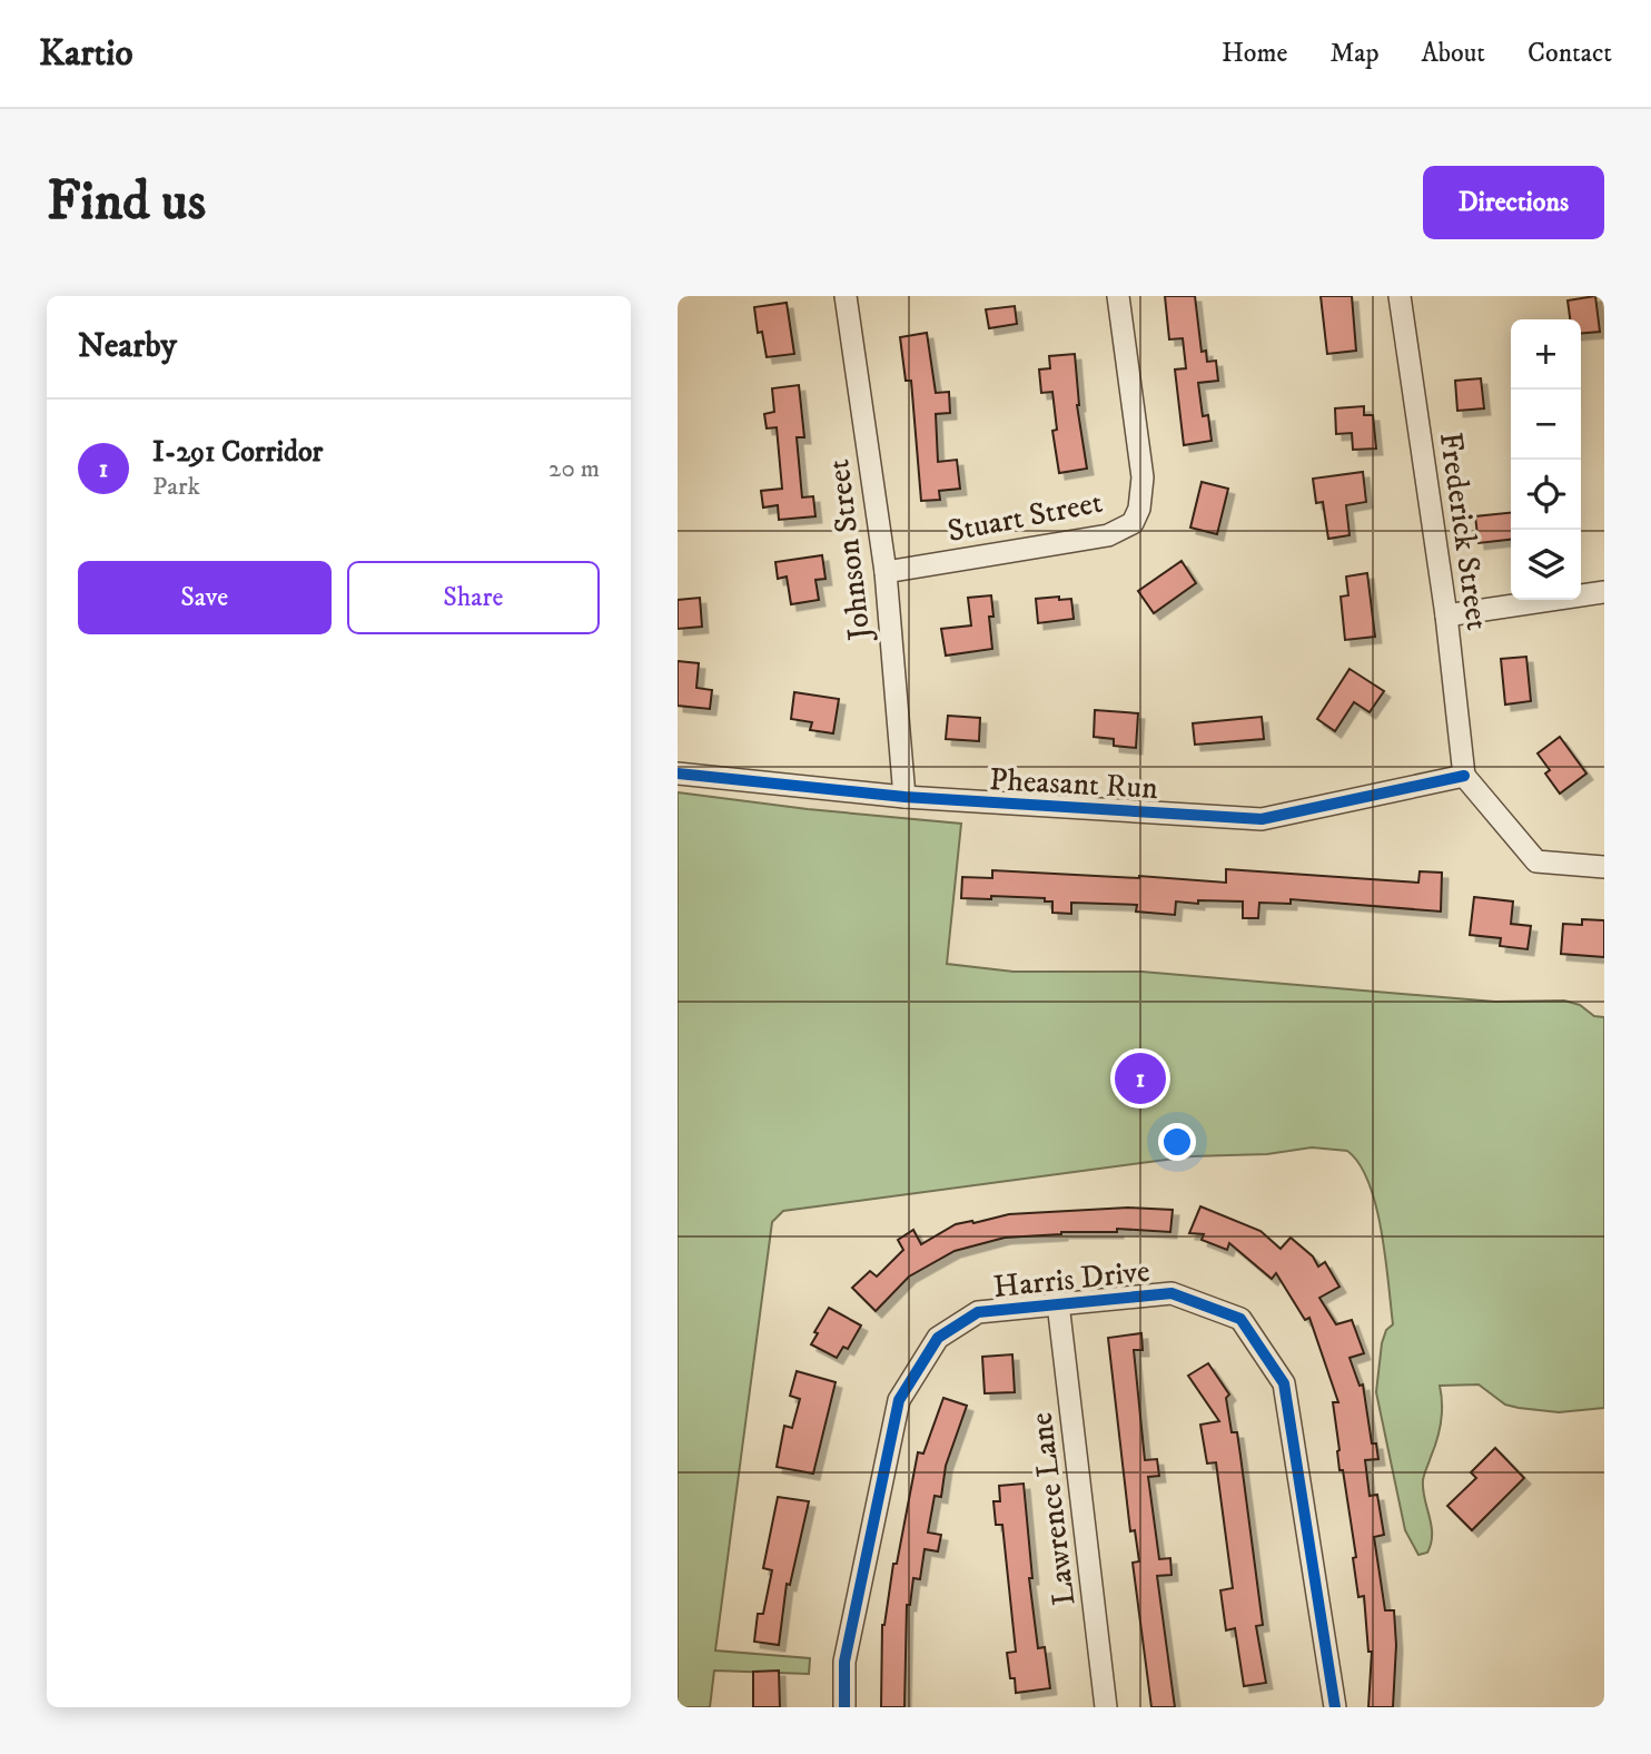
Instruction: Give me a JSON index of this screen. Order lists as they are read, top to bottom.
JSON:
{
  "streets": {
    "street": [
      "Stuart Street",
      "Frederick Street",
      "Johnson Street",
      "Pheasant Run",
      "Harris Drive",
      "Lawrence Lane"
    ]
  },
  "crossings": [
    ["Stuart Street", "Johnson Street"],
    ["Frederick Street", "Pheasant Run"],
    ["Johnson Street", "Pheasant Run"],
    ["Harris Drive", "Lawrence Lane"]
  ],
  "page": {
    "header": "Kartio",
    "nav": [
      "Home",
      "Map",
      "About",
      "Contact"
    ],
    "buttons": [
      "Directions",
      ["Save", "Share"]
    ],
    "title": "Find us",
    "heading": "Nearby",
    "map_buttons": ["+", "−"],
    "list": [
      {
        "mark": "1",
        "name": "I-291 Corridor",
        "note": "Park",
        "value": "20 m"
      }
    ],
    "pins": "1"
  }
}
